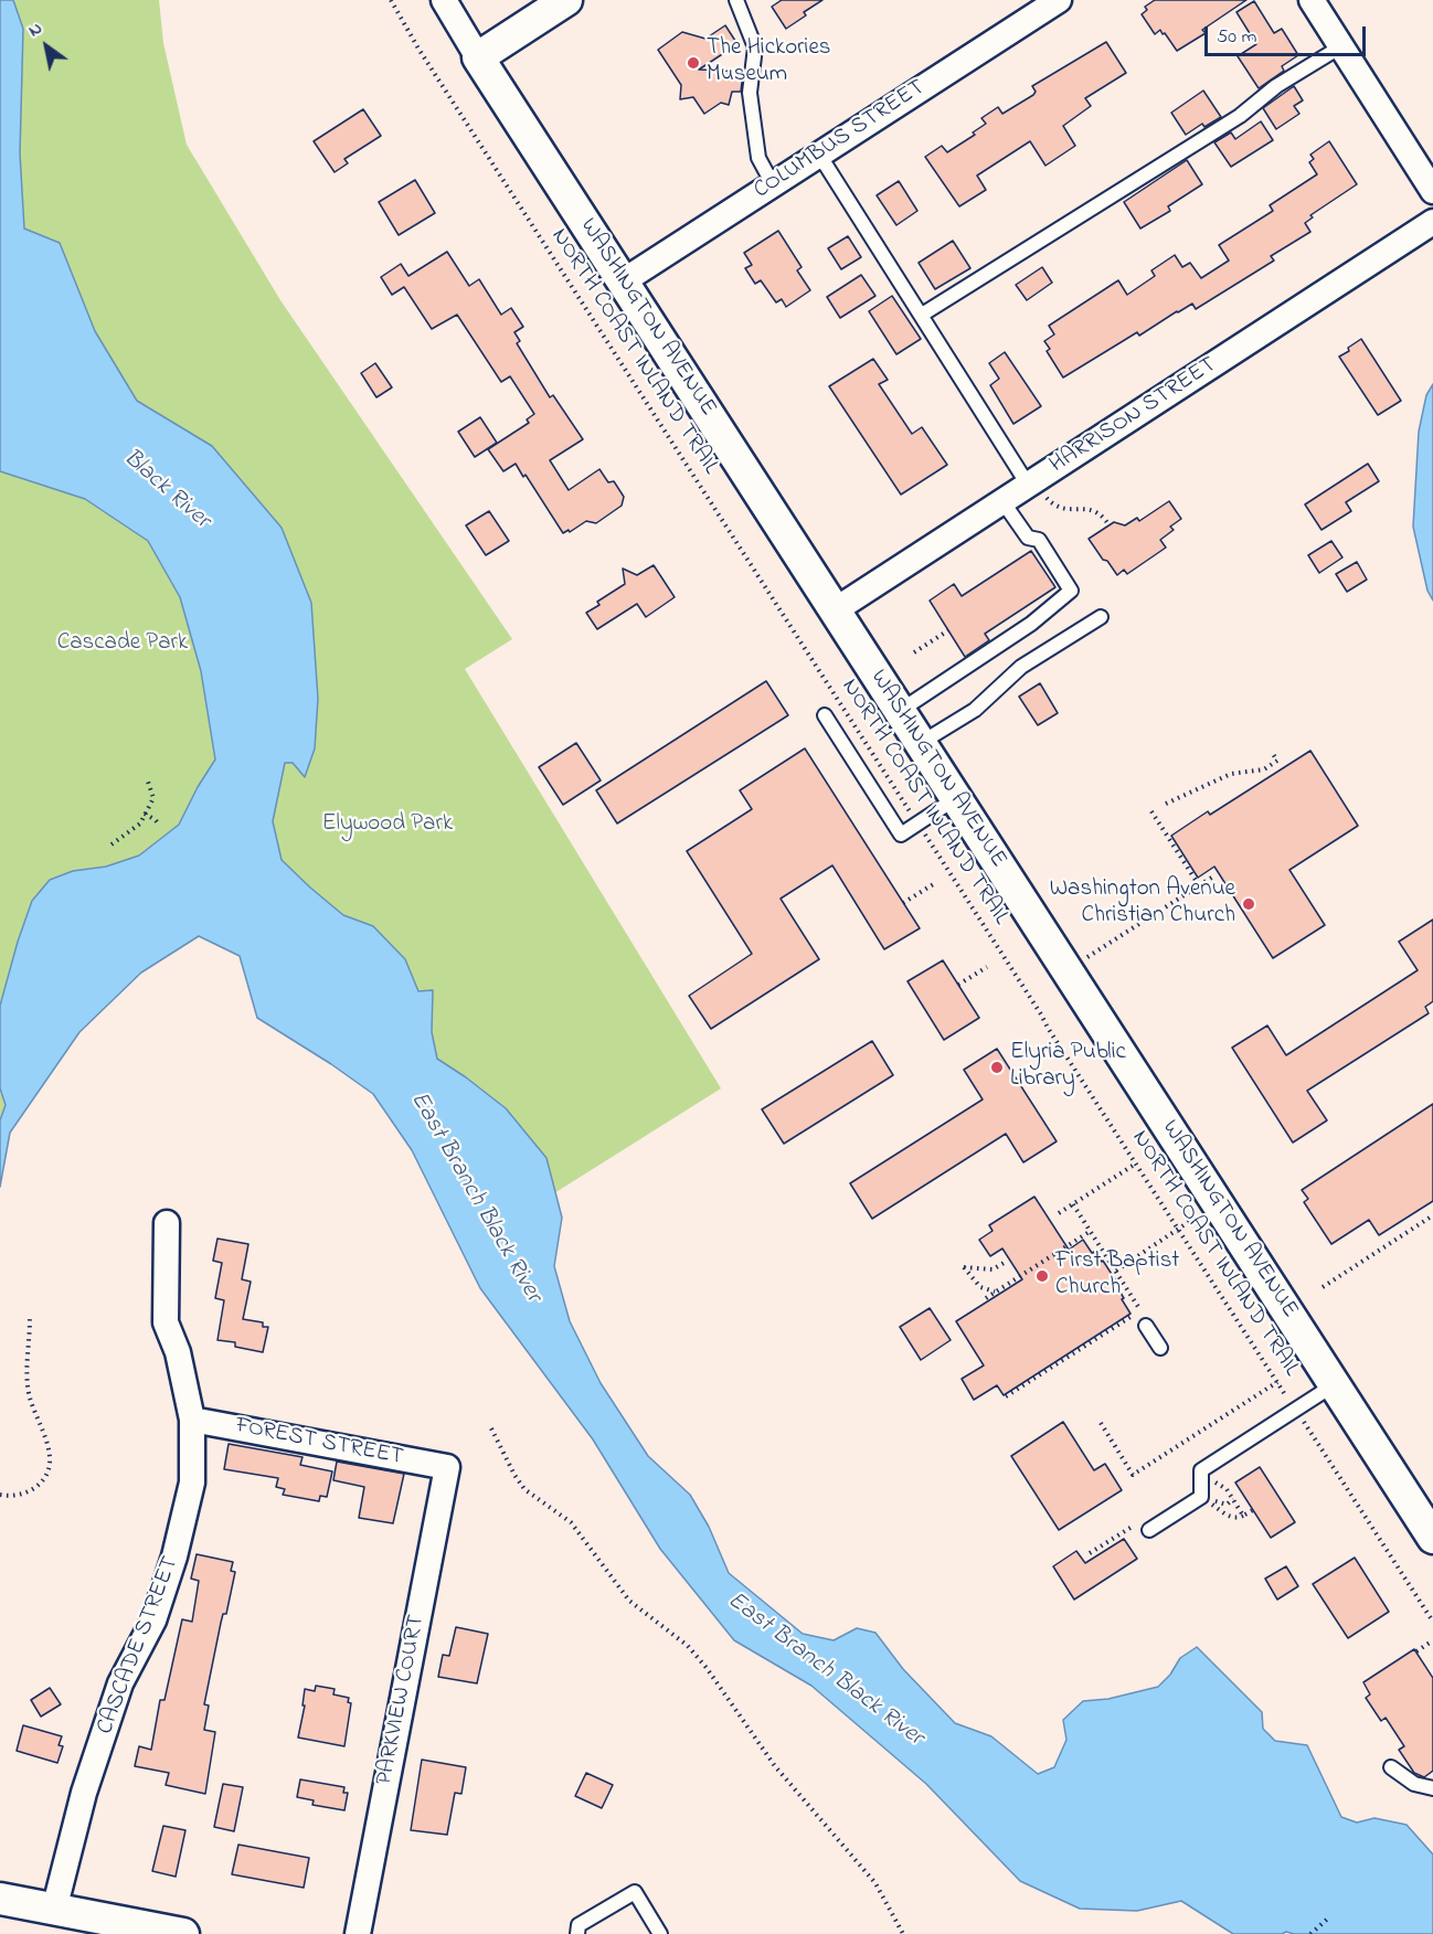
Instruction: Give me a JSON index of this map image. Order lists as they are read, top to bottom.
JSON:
{
  "streets": {
    "street": [
      "COLUMBUS STREET",
      "WASHINGTON AVENUE",
      "HARRISON STREET",
      "FOREST STREET",
      "CASCADE STREET",
      "PARKVIEW COURT"
    ],
    "path": ["NORTH COAST INLAND TRAIL"]
  },
  "crossings": [
    ["COLUMBUS STREET", "WASHINGTON AVENUE"],
    ["WASHINGTON AVENUE", "HARRISON STREET"],
    ["FOREST STREET", "CASCADE STREET"],
    ["FOREST STREET", "PARKVIEW COURT"]
  ],
  "water": ["Black River", "East Branch Black River"],
  "parks": ["Cascade Park", "Elywood Park"],
  "places": [
    "The Hickories Museum",
    "Washington Avenue Christian Church",
    "Elyria Public Library",
    "First Baptist Church"
  ],
  "scale_bar": "50 m",
  "north": "top left"
}
